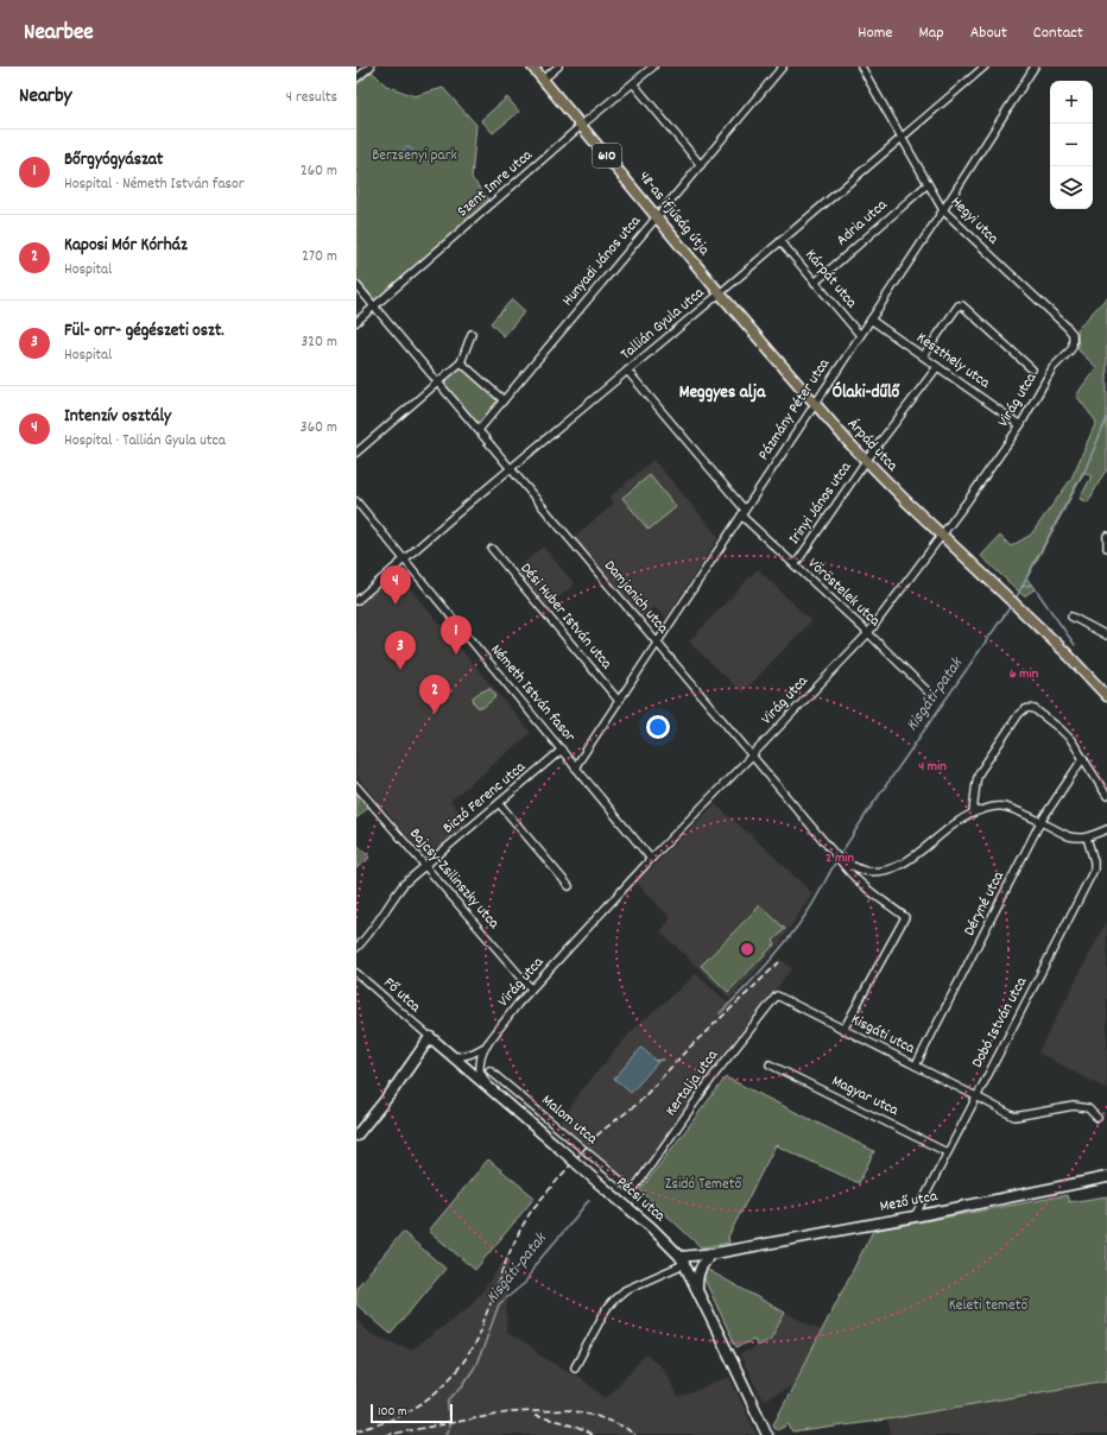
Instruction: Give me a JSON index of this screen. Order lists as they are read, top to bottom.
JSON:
{
  "streets": {
    "main road": ["610", "48-as ifjúság útja", "Árpád utca"],
    "street": [
      "Szent Imre utca",
      "Hegyi utca",
      "Adria utca",
      "Hunyadi János utca",
      "Kárpát utca",
      "Tallián Gyula utca",
      "Keszthely utca",
      "Virág utca",
      "Pázmány Péter utca",
      "Irinyi János utca",
      "Vöröstelek utca",
      "Damjanich utca",
      "Dési Huber István utca",
      "Németh István fasor",
      "Biczó Ferenc utca",
      "Bajcsy-Zsilinszky utca",
      "Déryné utca",
      "Fő utca",
      "Dobó István utca",
      "Kisgáti utca",
      "Kertalja utca",
      "Magyar utca",
      "Malom utca",
      "Pécsi utca",
      "Mező utca"
    ]
  },
  "crossings": [
    ["Szent Imre utca", "48-as ifjúság útja"],
    ["Szent Imre utca", "Damjanich utca"],
    ["48-as ifjúság útja", "Hunyadi János utca"],
    ["48-as ifjúság útja", "Tallián Gyula utca"],
    ["48-as ifjúság útja", "Árpád utca"],
    ["Hegyi utca", "Adria utca"],
    ["Hegyi utca", "Tallián Gyula utca"],
    ["Hegyi utca", "Virág utca"],
    ["Hegyi utca", "Pázmány Péter utca"],
    ["Adria utca", "Kárpát utca"],
    ["Hunyadi János utca", "Damjanich utca"],
    ["Kárpát utca", "Tallián Gyula utca"],
    ["Kárpát utca", "Pázmány Péter utca"],
    ["Tallián Gyula utca", "Árpád utca"],
    ["Tallián Gyula utca", "Vöröstelek utca"],
    ["Tallián Gyula utca", "Damjanich utca"],
    ["Tallián Gyula utca", "Németh István fasor"],
    ["Keszthely utca", "Virág utca"],
    ["Keszthely utca", "Pázmány Péter utca"],
    ["Keszthely utca", "Irinyi János utca"],
    ["Virág utca", "Árpád utca"],
    ["Virág utca", "Vöröstelek utca"],
    ["Virág utca", "Damjanich utca"],
    ["Virág utca", "Németh István fasor"],
    ["Virág utca", "Bajcsy-Zsilinszky utca"],
    ["Virág utca", "Pécsi utca"],
    ["Pázmány Péter utca", "Árpád utca"],
    ["Pázmány Péter utca", "Vöröstelek utca"],
    ["Pázmány Péter utca", "Damjanich utca"],
    ["Pázmány Péter utca", "Dési Huber István utca"],
    ["Pázmány Péter utca", "Németh István fasor"],
    ["Árpád utca", "Irinyi János utca"],
    ["Irinyi János utca", "Vöröstelek utca"],
    ["Damjanich utca", "Kisgáti utca"],
    ["Németh István fasor", "Biczó Ferenc utca"],
    ["Biczó Ferenc utca", "Bajcsy-Zsilinszky utca"],
    ["Déryné utca", "Kisgáti utca"],
    ["Fő utca", "Pécsi utca"],
    ["Dobó István utca", "Kisgáti utca"],
    ["Dobó István utca", "Magyar utca"],
    ["Dobó István utca", "Mező utca"],
    ["Kisgáti utca", "Kertalja utca"],
    ["Kertalja utca", "Malom utca"]
  ],
  "districts": ["Meggyes alja", "Ólaki-dűlő"],
  "water": ["Kisgáti-patak"],
  "parks": ["Berzsenyi park", "Zsidó Temető", "Keleti temető"],
  "scale_bar": "100 m",
  "page": {
    "header": "Nearbee",
    "nav": [
      "Home",
      "Map",
      "About",
      "Contact"
    ],
    "heading": ["Nearby", "4 results"],
    "map_buttons": ["+", "−"],
    "list": [
      {
        "mark": "1",
        "name": "Bőrgyógyászat",
        "note": "Hospital · Németh István fasor",
        "value": "260 m"
      },
      {
        "mark": "2",
        "name": "Kaposi Mór Kórház",
        "note": "Hospital",
        "value": "270 m"
      },
      {
        "mark": "3",
        "name": "Fül- orr- gégészeti oszt.",
        "note": "Hospital",
        "value": "320 m"
      },
      {
        "mark": "4",
        "name": "Intenzív osztály",
        "note": "Hospital · Tallián Gyula utca",
        "value": "360 m"
      }
    ],
    "pins": [
      "4",
      "1",
      "3",
      "2"
    ],
    "scale": "100 m"
  },
  "rings": ["6 min", "4 min", "2 min"]
}
